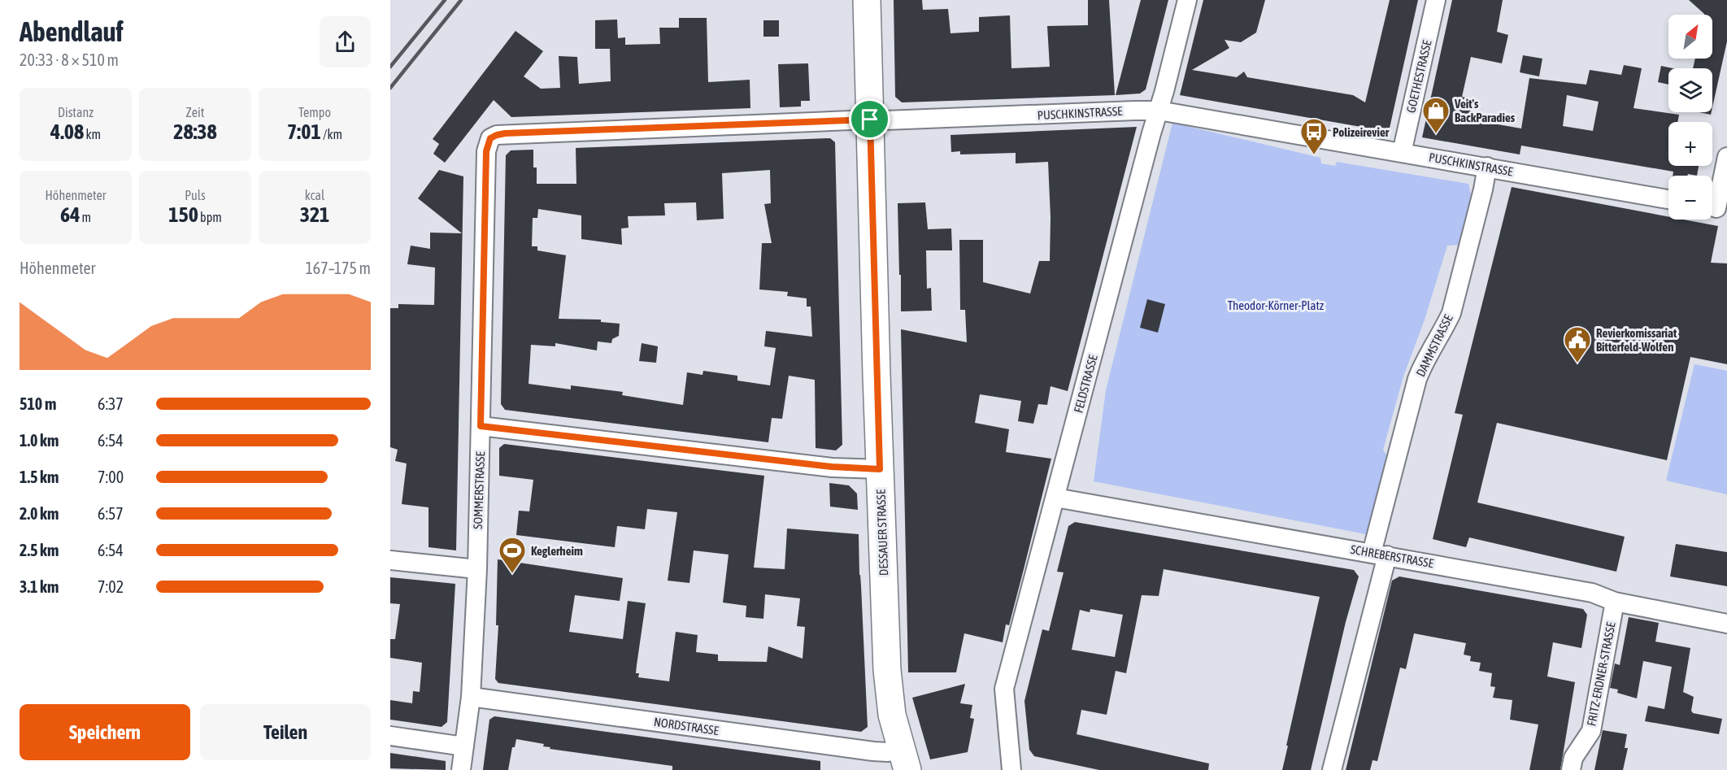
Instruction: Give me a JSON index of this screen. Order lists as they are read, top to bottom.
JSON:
{
  "streets": {
    "street": [
      "GOETHESTRASSE",
      "PUSCHKINSTRASSE",
      "DAMMSTRASSE",
      "FELDSTRASSE",
      "SOMMERSTRASSE",
      "DESSAUER STRASSE",
      "SCHREBERSTRASSE",
      "FRITZ-ERDNER-STRASSE",
      "NORDSTRASSE"
    ]
  },
  "crossings": [
    ["GOETHESTRASSE", "PUSCHKINSTRASSE"],
    ["PUSCHKINSTRASSE", "DAMMSTRASSE"],
    ["PUSCHKINSTRASSE", "FELDSTRASSE"],
    ["PUSCHKINSTRASSE", "SOMMERSTRASSE"],
    ["PUSCHKINSTRASSE", "DESSAUER STRASSE"],
    ["DAMMSTRASSE", "SCHREBERSTRASSE"],
    ["FELDSTRASSE", "SCHREBERSTRASSE"],
    ["SOMMERSTRASSE", "NORDSTRASSE"],
    ["DESSAUER STRASSE", "NORDSTRASSE"],
    ["SCHREBERSTRASSE", "FRITZ-ERDNER-STRASSE"]
  ],
  "parks": ["Theodor-Körner-Platz"],
  "places": {
    "shop": ["Veit's BackParadies"],
    "bus stop": ["Polizeirevier"],
    "public building": ["Revierkomissariat Bitterfeld-Wolfen"],
    "sports": ["Keglerheim"]
  },
  "north": "top right",
  "page": {
    "heading": ["Abendlauf", "20:33 · 8 × 510 m"],
    "map_buttons": ["+", "−"],
    "stats": [
      ["Distanz", "4.08 km"],
      ["Zeit", "28:38"],
      ["Tempo", "7:01 /km"],
      ["Höhenmeter", "64 m"],
      ["Puls", "150 bpm"],
      ["kcal", "321"]
    ],
    "chart": ["Höhenmeter", "167–175 m"],
    "list": [
      {
        "name": "510 m",
        "note": "6:37"
      },
      {
        "name": "1.0 km",
        "note": "6:54"
      },
      {
        "name": "1.5 km",
        "note": "7:00"
      },
      {
        "name": "2.0 km",
        "note": "6:57"
      },
      {
        "name": "2.5 km",
        "note": "6:54"
      },
      {
        "name": "3.1 km",
        "note": "7:02"
      }
    ],
    "buttons": ["Speichern", "Teilen"]
  }
}
